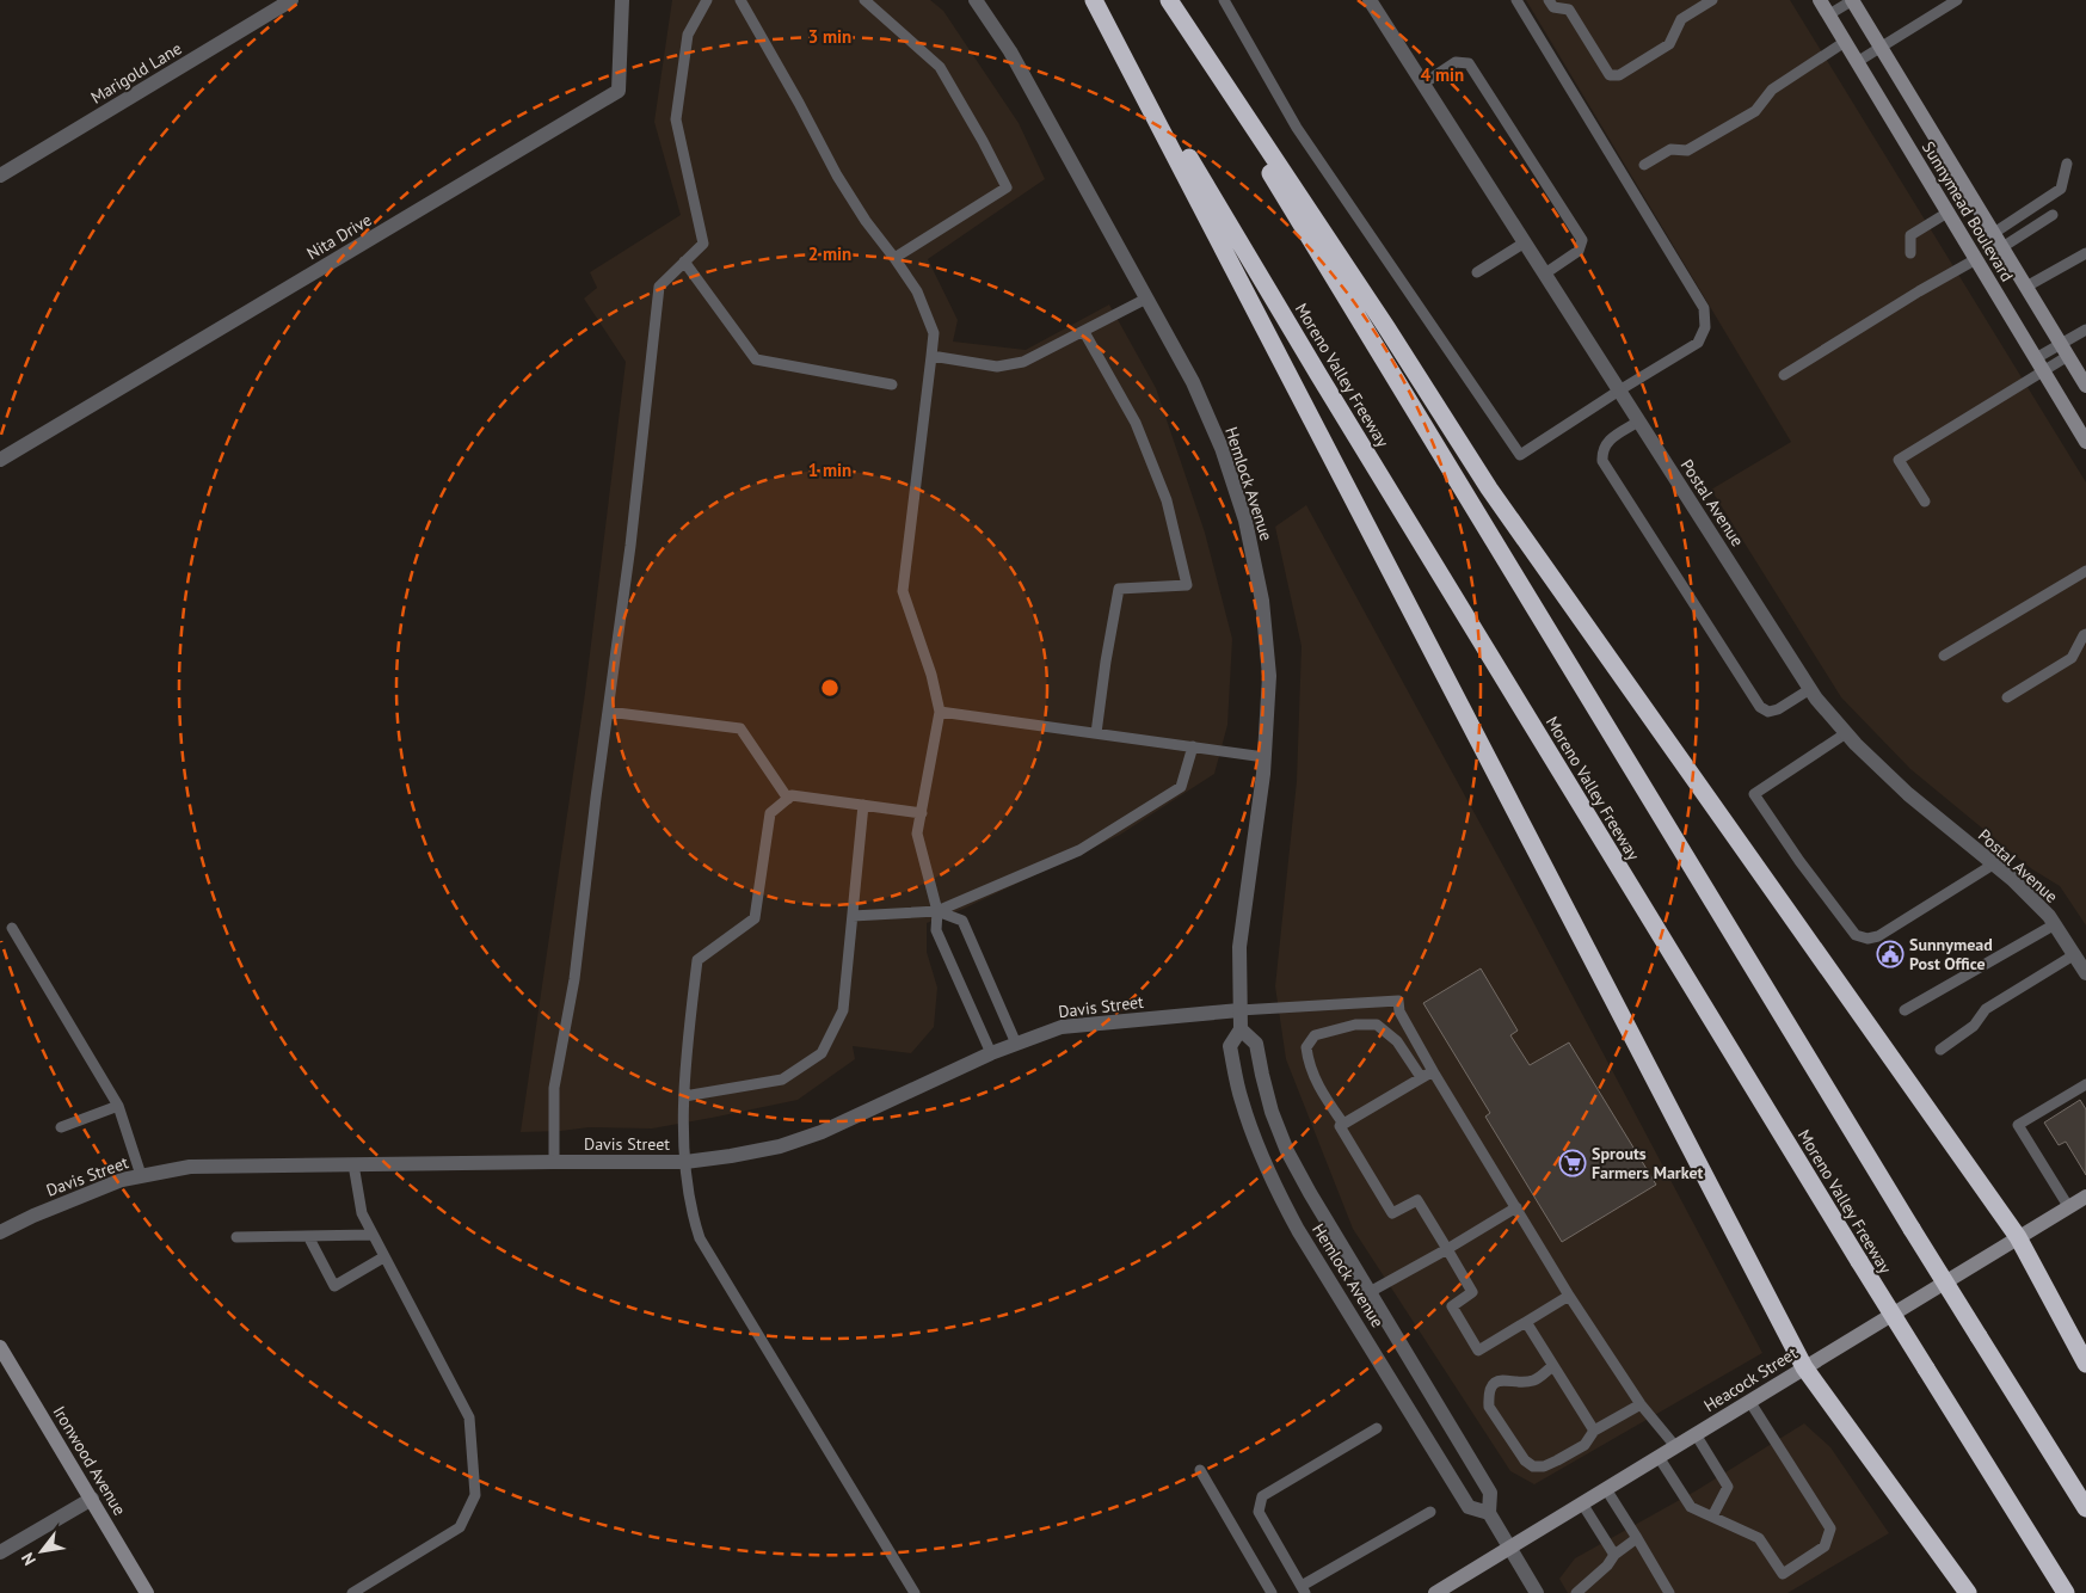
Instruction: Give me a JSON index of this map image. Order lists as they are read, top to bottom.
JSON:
{
  "streets": {
    "highway": ["Moreno Valley Freeway"],
    "main road": ["Sunnymead Boulevard", "Heacock Street", "Ironwood Avenue"],
    "street": [
      "Marigold Lane",
      "Nita Drive",
      "Hemlock Avenue",
      "Postal Avenue",
      "Davis Street"
    ]
  },
  "crossings": [
    ["Hemlock Avenue", "Davis Street"],
    ["Hemlock Avenue", "Heacock Street"]
  ],
  "places": {
    "public building": ["Sunnymead Post Office"],
    "supermarket": ["Sprouts Farmers Market"]
  },
  "north": "bottom left",
  "rings": [
    "3 min",
    "4 min",
    "2 min",
    "1 min"
  ]
}
